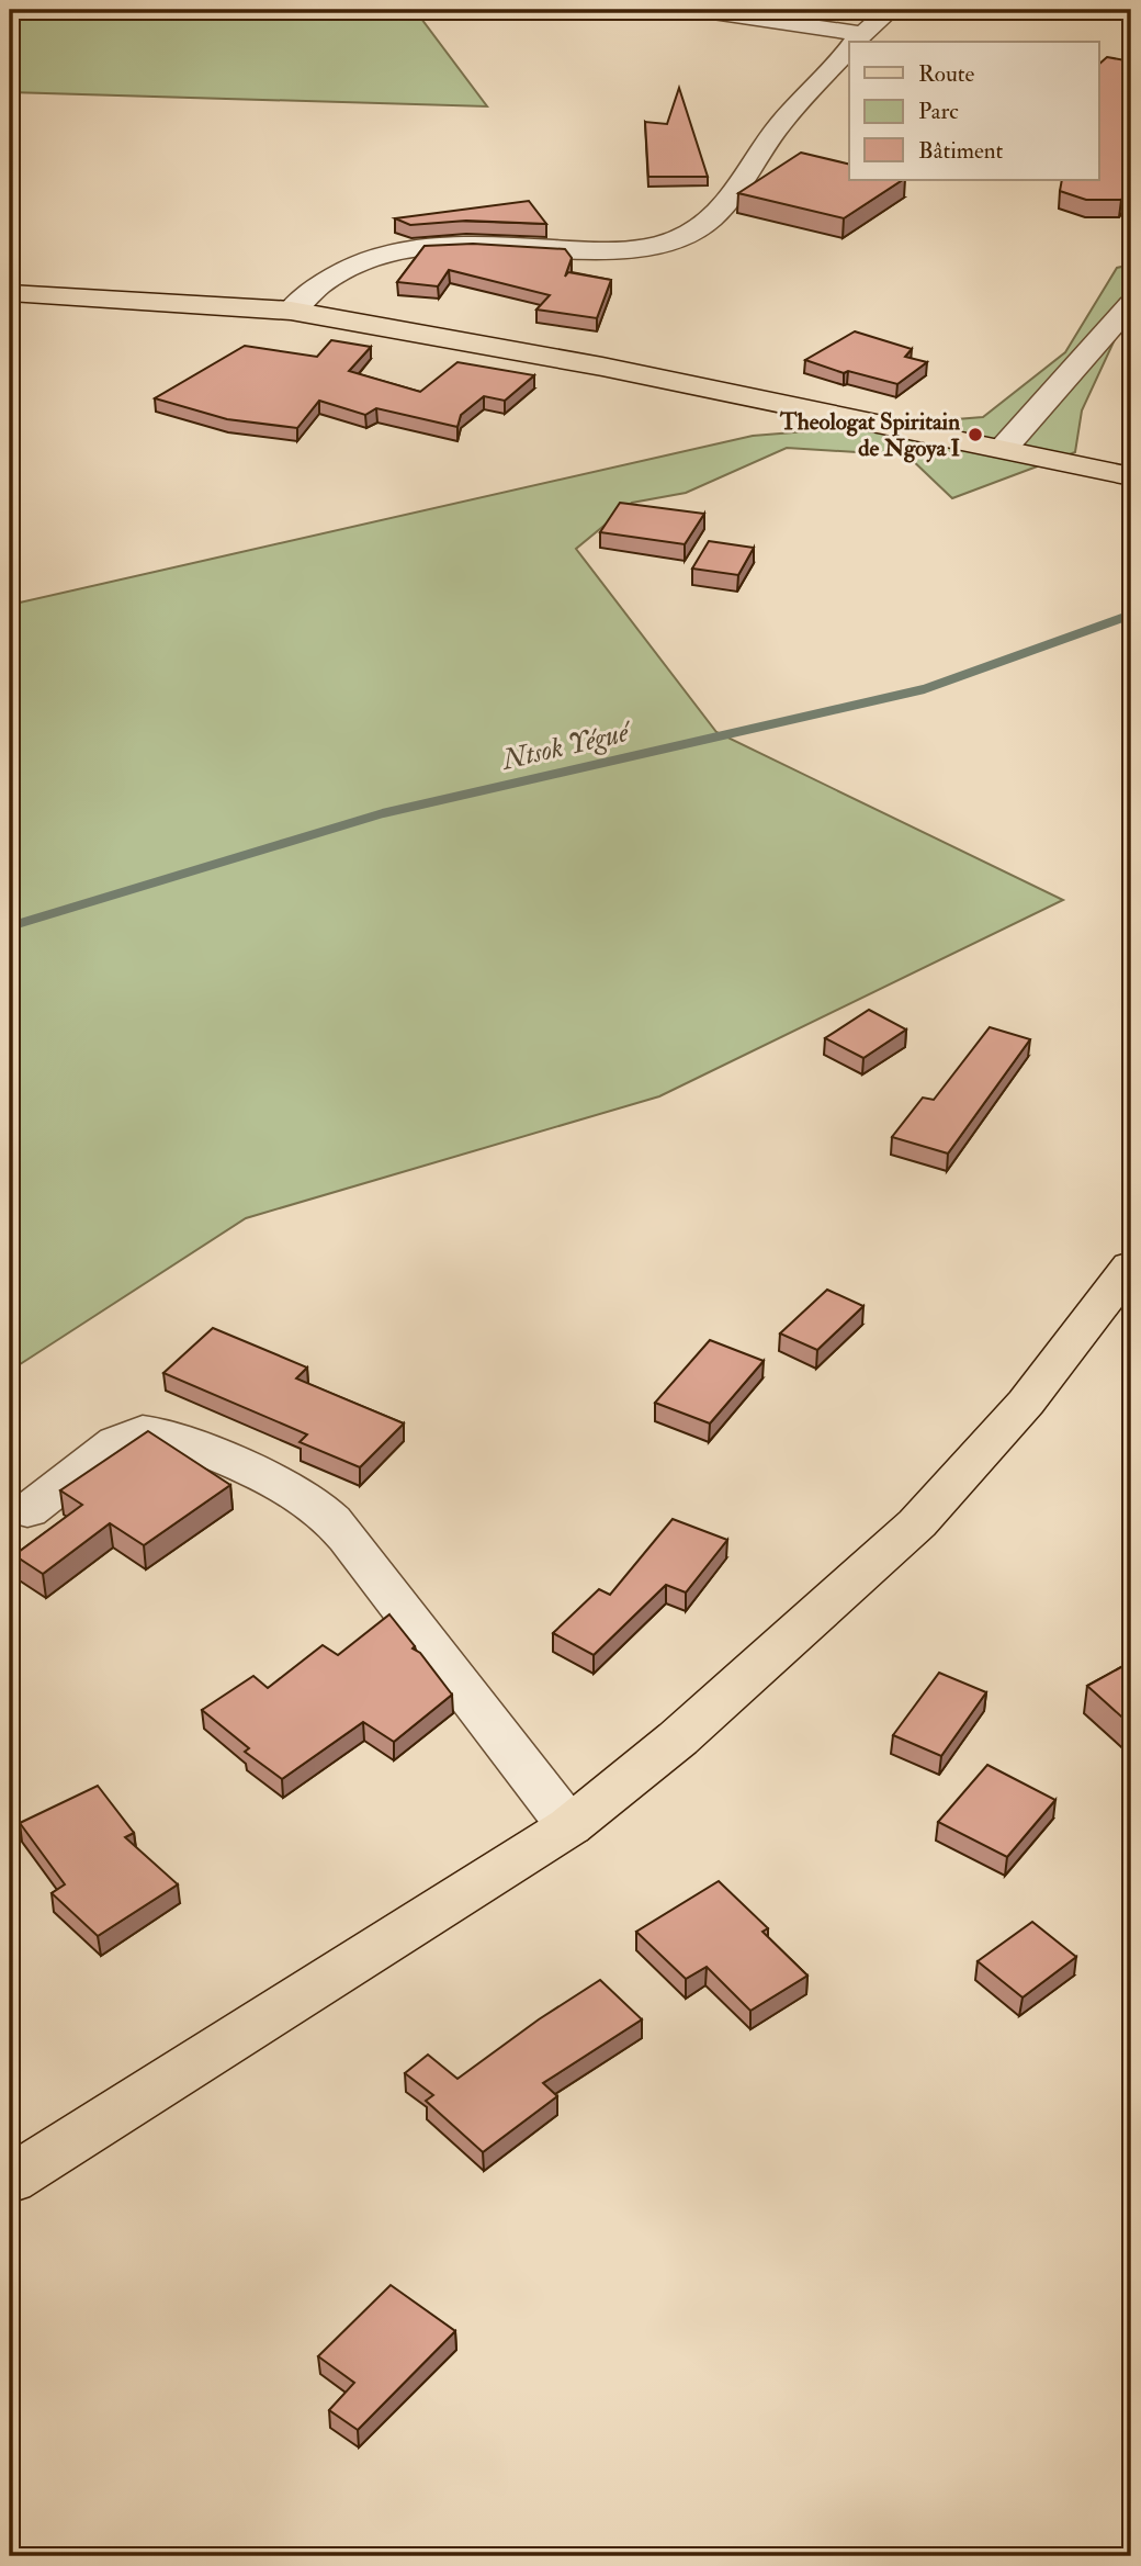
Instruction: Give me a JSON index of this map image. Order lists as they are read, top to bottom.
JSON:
{
  "water": ["Ntsok Yégué"],
  "places": ["Theologat Spiritain de Ngoya I"],
  "legend": ["Route", "Parc", "Bâtiment"]
}
